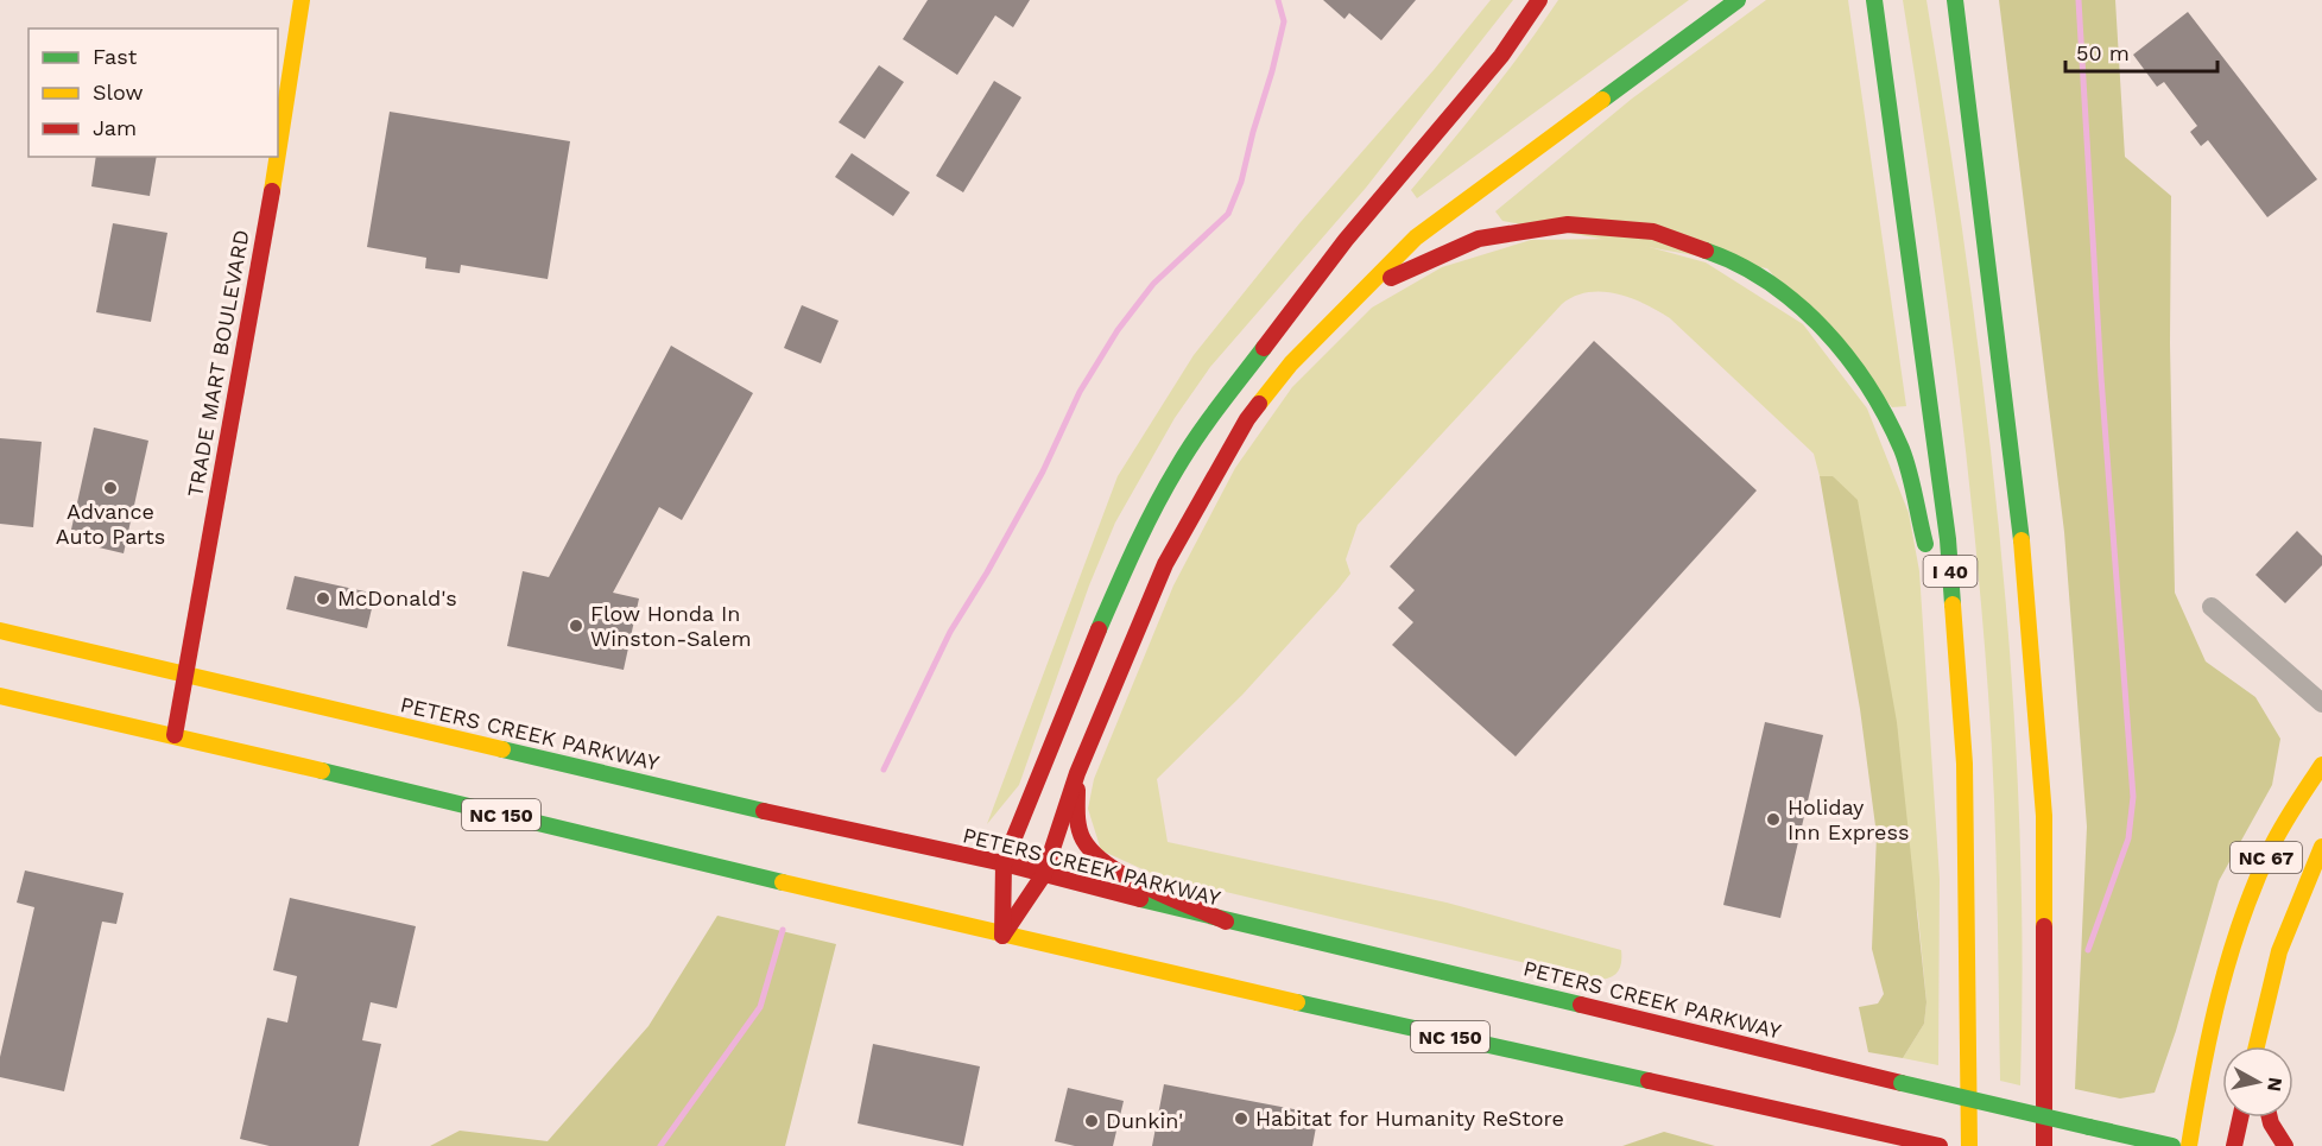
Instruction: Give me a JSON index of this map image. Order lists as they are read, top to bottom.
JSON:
{
  "streets": {
    "main road": [
      "TRADE MART BOULEVARD",
      "I 40",
      "PETERS CREEK PARKWAY",
      "NC 150",
      "NC 67"
    ]
  },
  "crossings": [
    ["TRADE MART BOULEVARD", "PETERS CREEK PARKWAY"],
    ["TRADE MART BOULEVARD", "NC 150"]
  ],
  "places": [
    "Advance Auto Parts",
    "McDonald's",
    "Flow Honda In Winston-Salem",
    "Holiday Inn Express",
    "Habitat for Humanity ReStore",
    "Dunkin'"
  ],
  "legend": ["Fast", "Slow", "Jam"],
  "scale_bar": "50 m",
  "north": "right"
}
